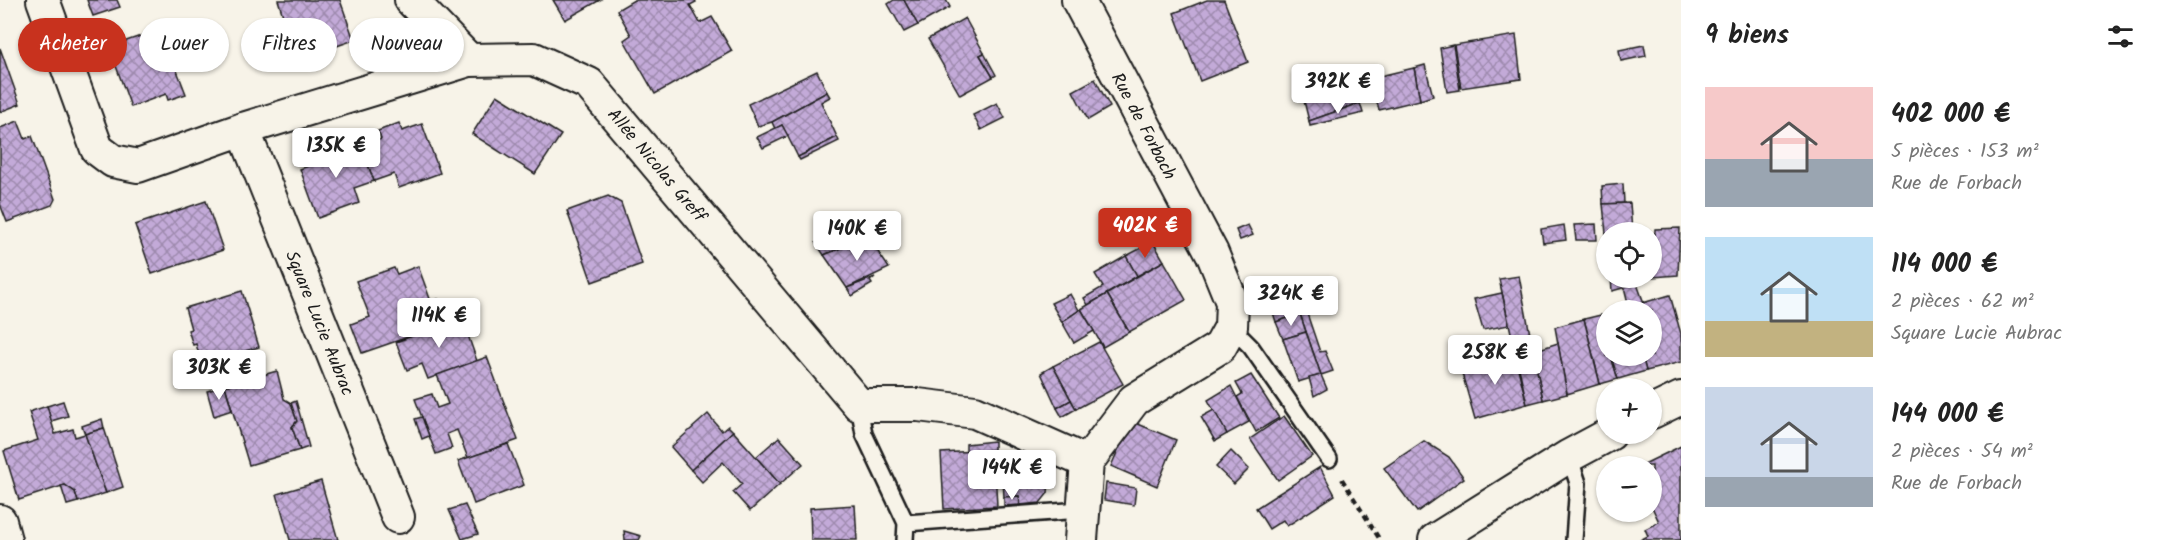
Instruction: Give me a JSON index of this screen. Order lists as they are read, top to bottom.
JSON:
{
  "streets": {
    "street": ["Rue de Forbach", "Allée Nicolas Greff", "Square Lucie Aubrac"]
  },
  "crossings": [
    ["Allée Nicolas Greff", "Square Lucie Aubrac"]
  ],
  "page": {
    "heading": "9 biens",
    "chip": [
      "Acheter",
      "Louer",
      "Filtres",
      "Nouveau"
    ],
    "price": [
      "392K €",
      "135K €",
      "402K €",
      "140K €",
      "324K €",
      "114K €",
      "258K €",
      "303K €",
      "144K €"
    ],
    "list": [
      {
        "name": "402 000 €",
        "note": "5 pièces · 153 m² · Rue de Forbach"
      },
      {
        "name": "114 000 €",
        "note": "2 pièces · 62 m² · Square Lucie Aubrac"
      },
      {
        "name": "144 000 €",
        "note": "2 pièces · 54 m² · Rue de Forbach"
      }
    ],
    "map_buttons": ["+", "−"]
  }
}
